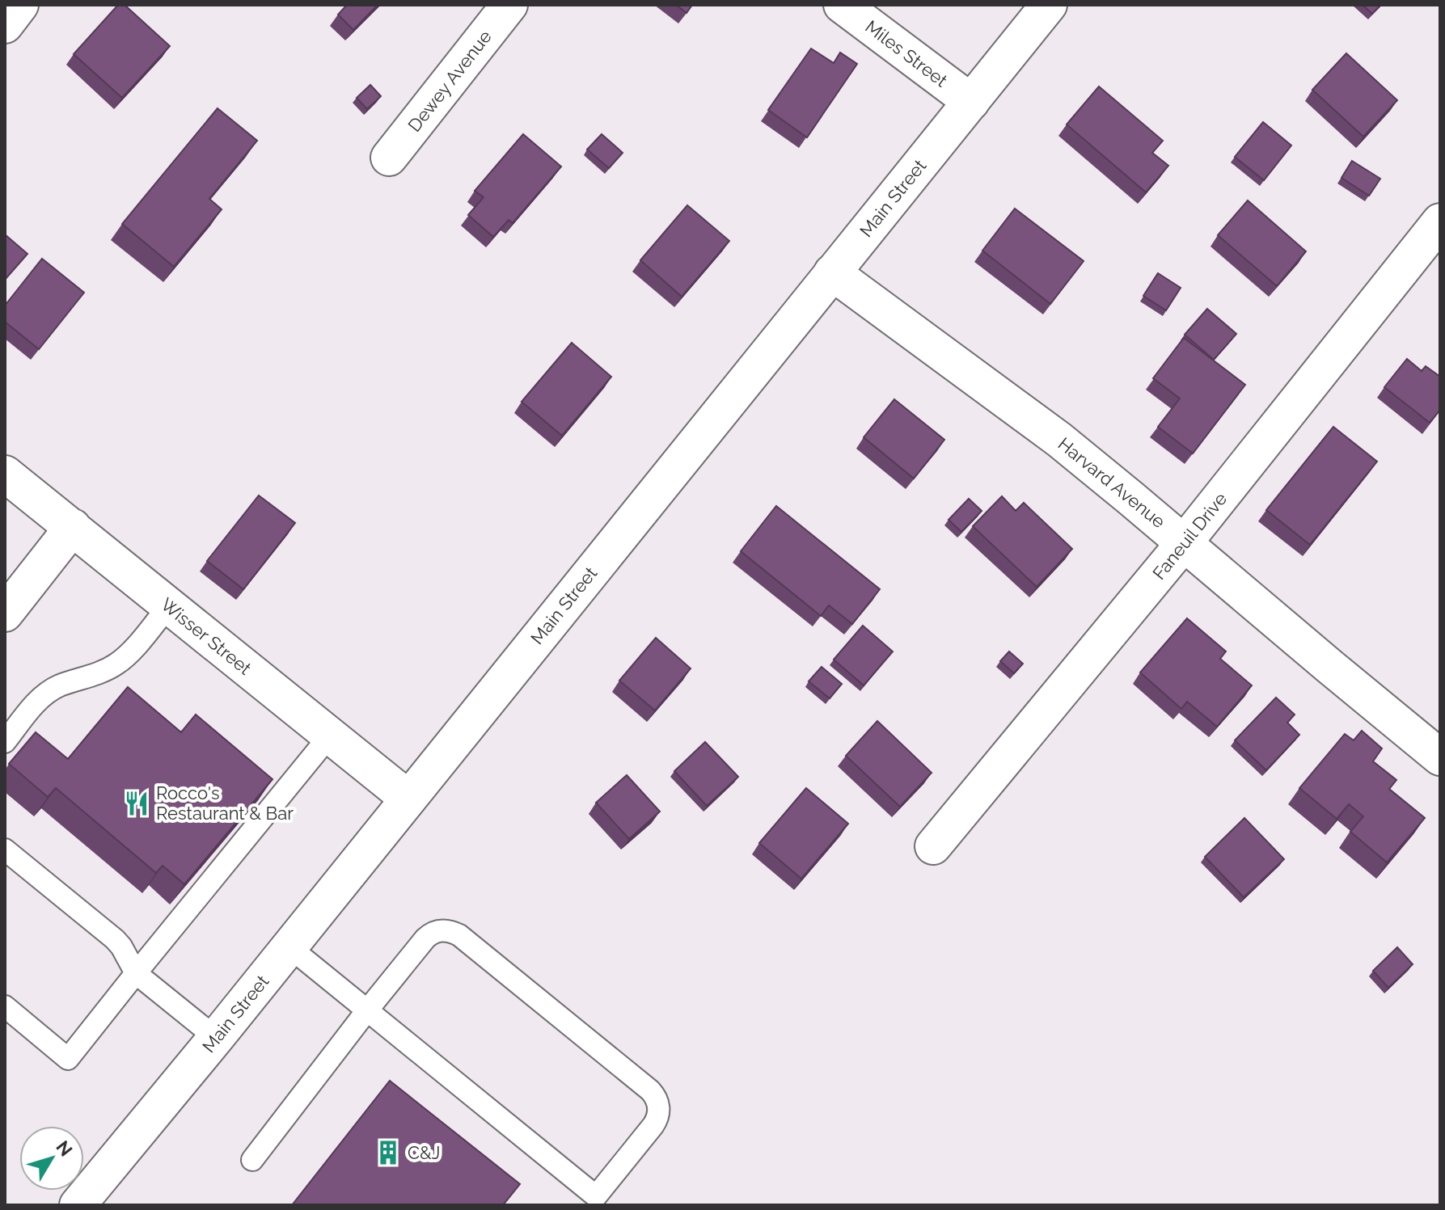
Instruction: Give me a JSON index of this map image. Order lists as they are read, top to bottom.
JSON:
{
  "streets": {
    "street": [
      "Miles Street",
      "Dewey Avenue",
      "Main Street",
      "Harvard Avenue",
      "Faneuil Drive",
      "Wisser Street"
    ]
  },
  "crossings": [
    ["Miles Street", "Main Street"],
    ["Main Street", "Harvard Avenue"],
    ["Main Street", "Wisser Street"],
    ["Harvard Avenue", "Faneuil Drive"]
  ],
  "places": {
    "restaurant": ["Rocco's Restaurant & Bar"],
    "building": ["C&J"]
  },
  "north": "top right"
}
